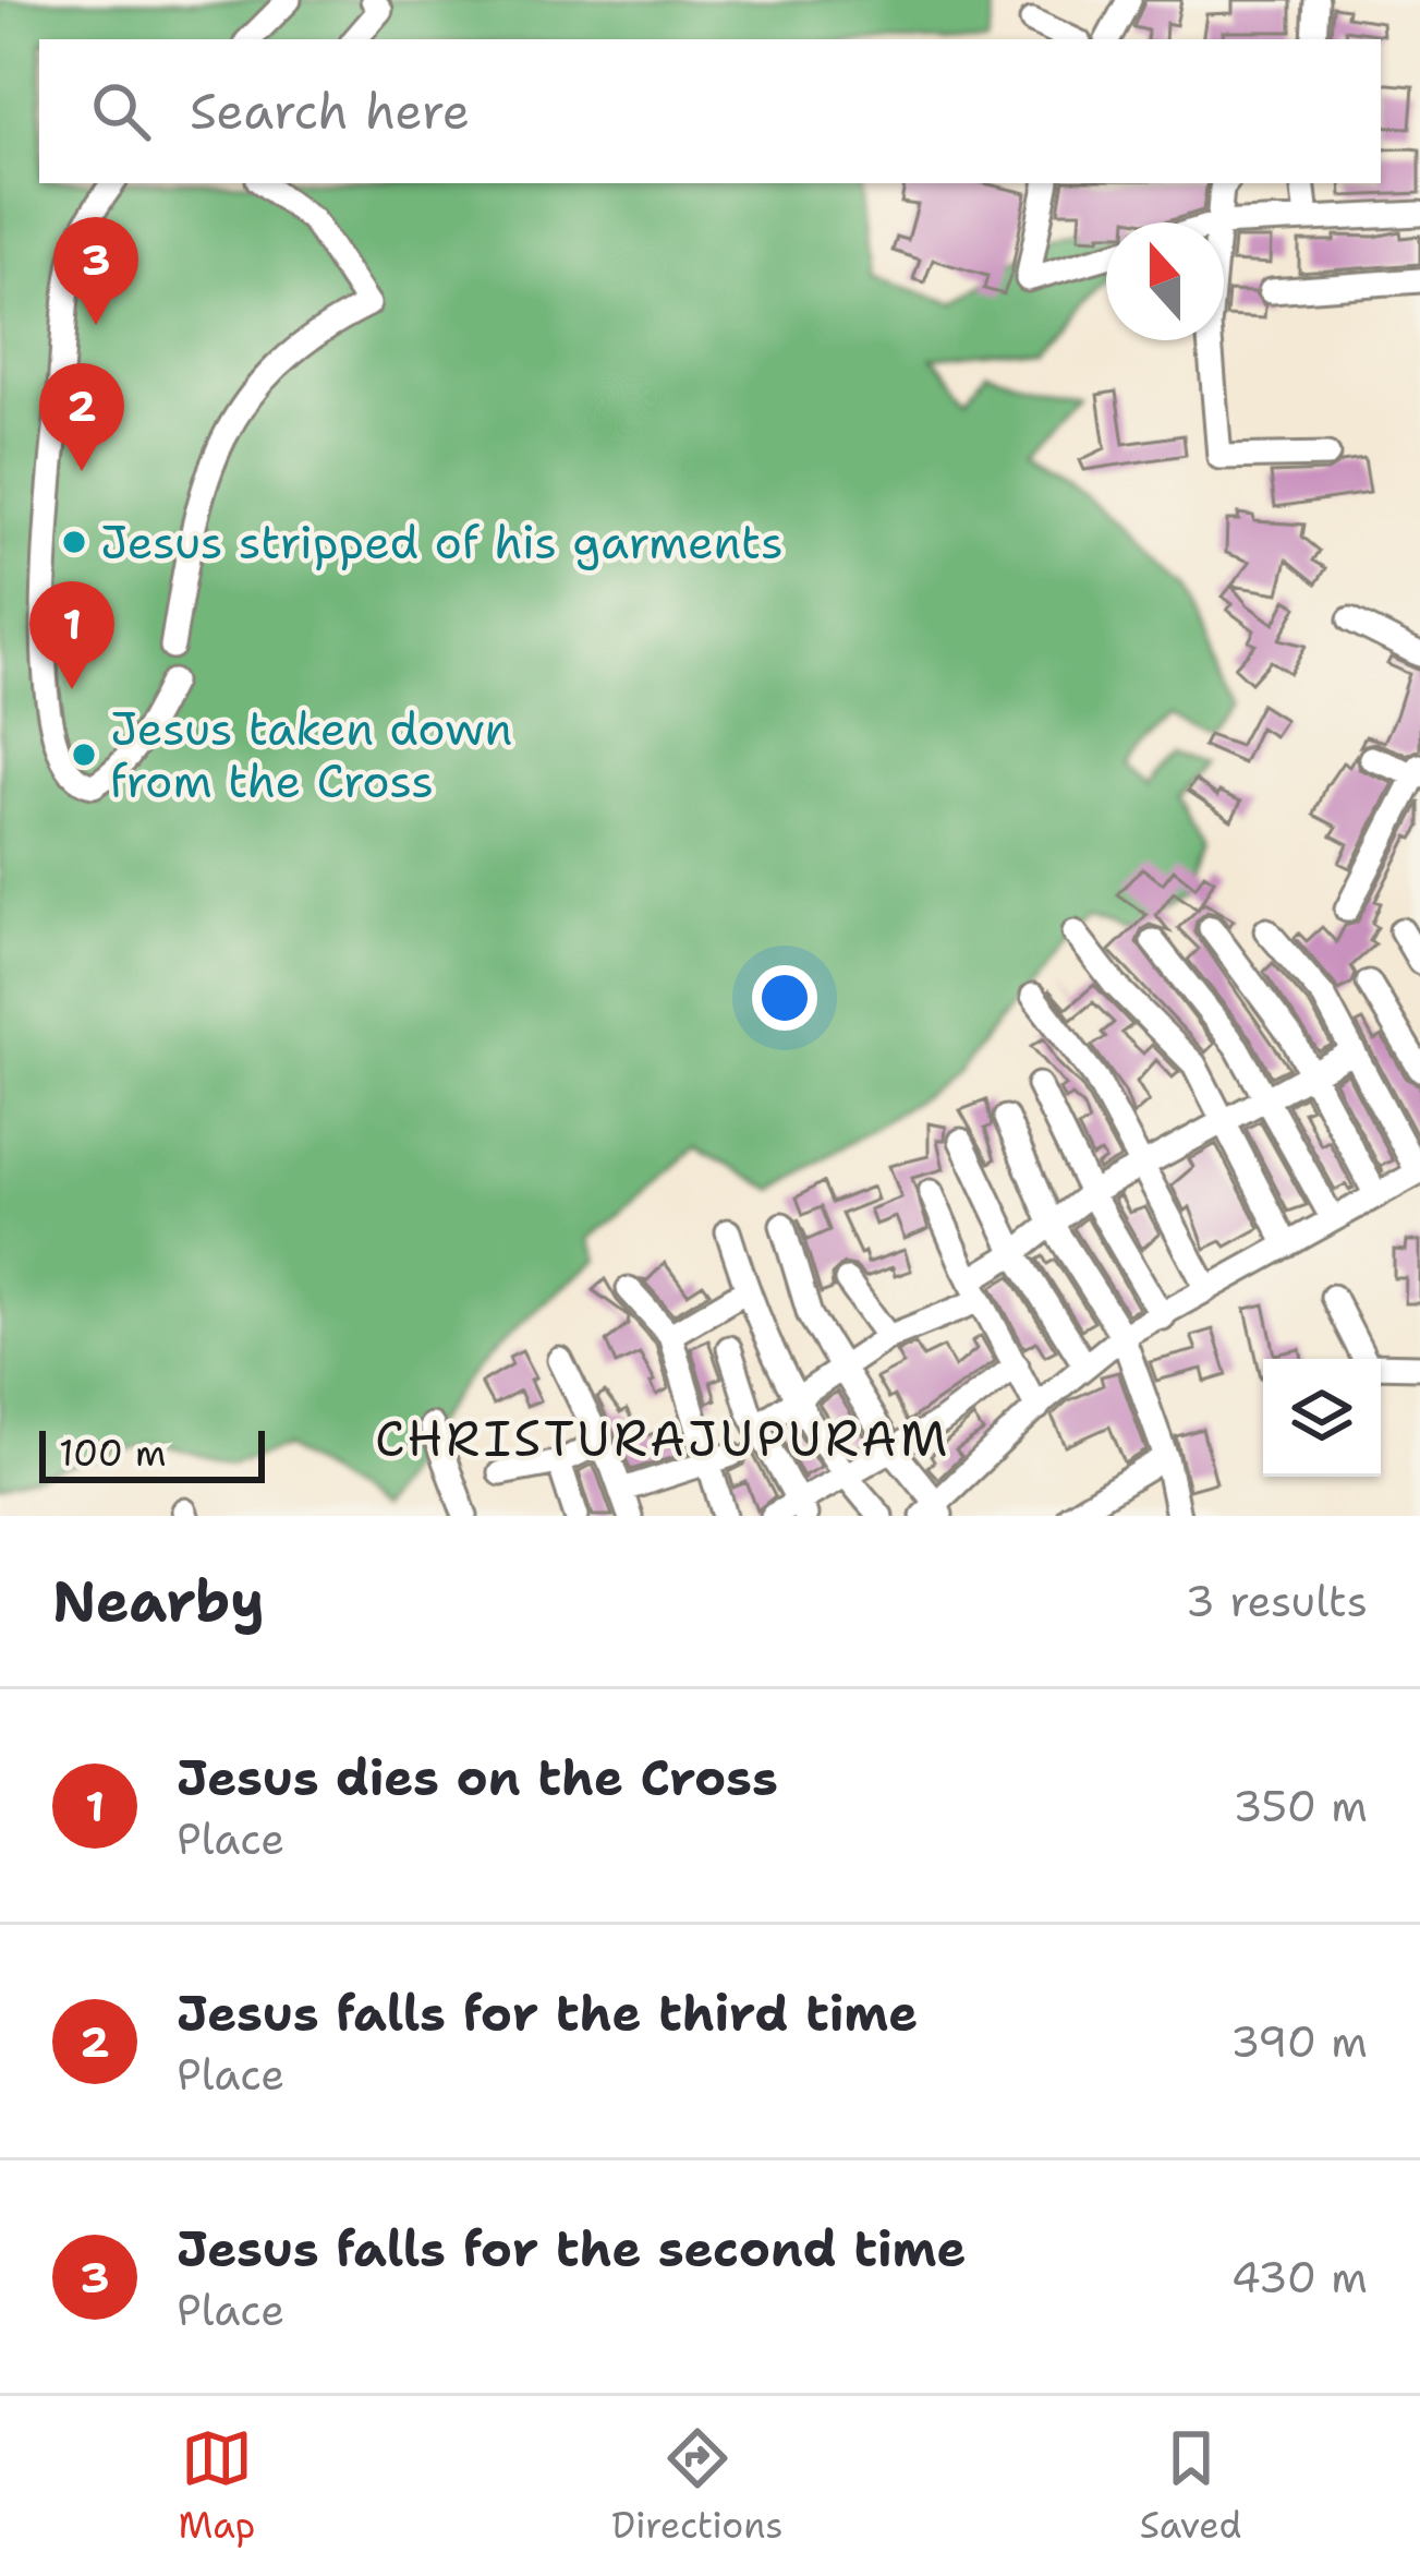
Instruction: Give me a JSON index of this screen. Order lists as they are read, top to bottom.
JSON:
{
  "districts": ["CHRISTURAJUPURAM"],
  "places": ["Jesus stripped of his garments", "Jesus taken down from the Cross"],
  "scale_bar": "100 m",
  "north": "top",
  "page": {
    "search": "Search here",
    "pins": ["3", "2", "1"],
    "scale": "100 m",
    "heading": ["Nearby", "3 results"],
    "list": [
      {
        "mark": "1",
        "name": "Jesus dies on the Cross",
        "note": "Place",
        "value": "350 m"
      },
      {
        "mark": "2",
        "name": "Jesus falls for the third time",
        "note": "Place",
        "value": "390 m"
      },
      {
        "mark": "3",
        "name": "Jesus falls for the second time",
        "note": "Place",
        "value": "430 m"
      }
    ],
    "nav": ["Map", "Directions", "Saved"]
  }
}
